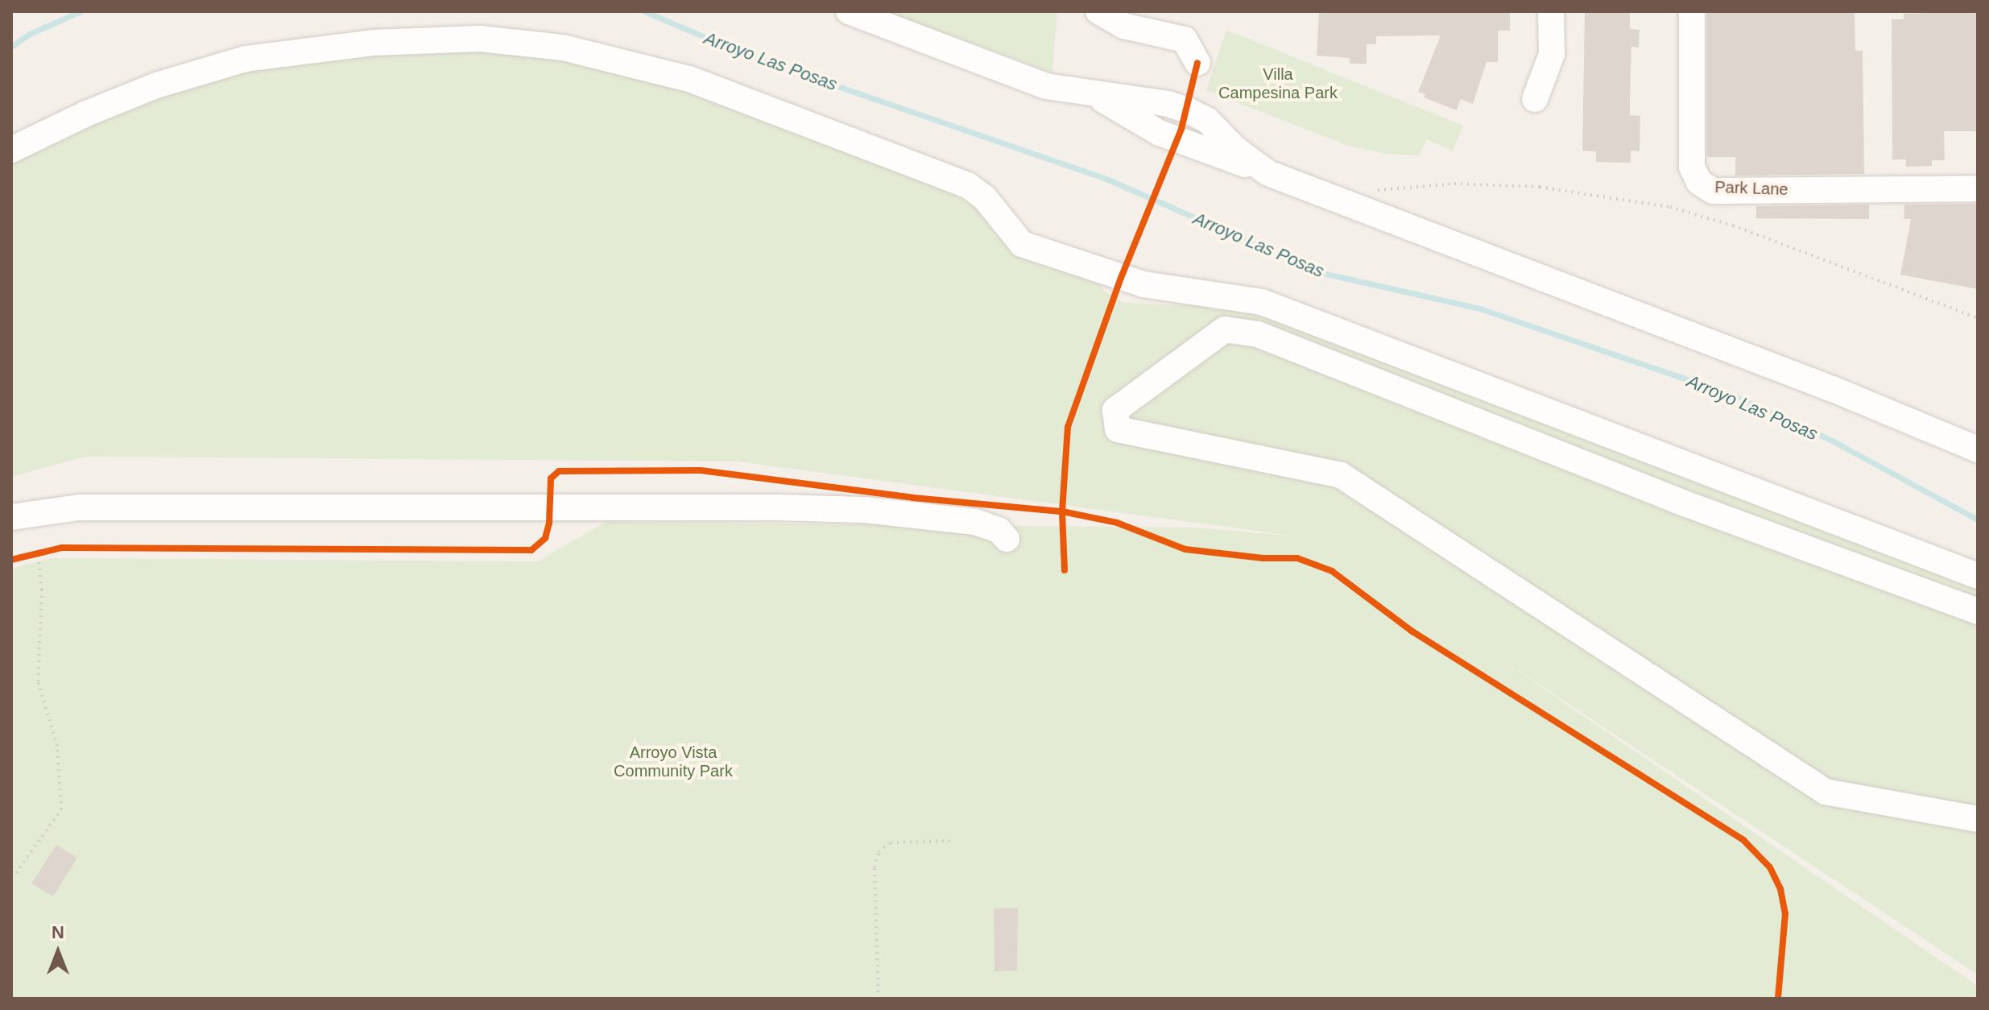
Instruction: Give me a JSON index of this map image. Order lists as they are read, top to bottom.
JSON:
{
  "streets": {
    "street": ["Park Lane"]
  },
  "water": ["Arroyo Las Posas"],
  "parks": ["Villa Campesina Park", "Arroyo Vista Community Park"],
  "north": "top"
}
